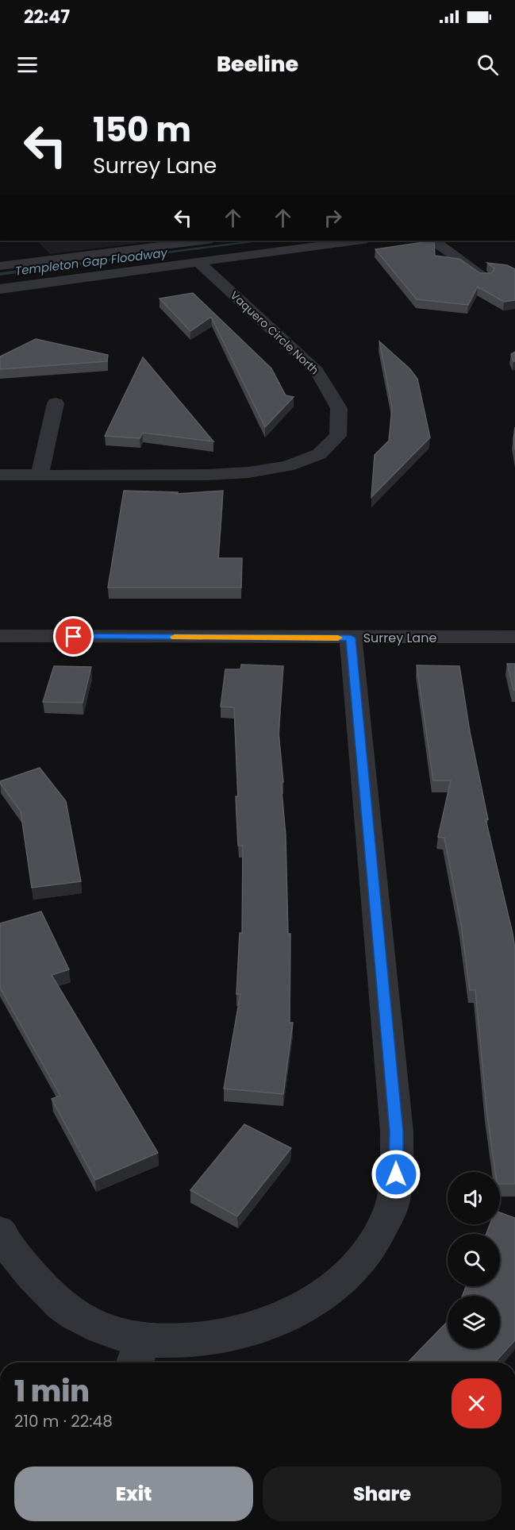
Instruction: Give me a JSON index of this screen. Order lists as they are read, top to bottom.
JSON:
{
  "streets": {
    "street": ["Vaquero Circle North", "Surrey Lane"]
  },
  "water": ["Templeton Gap Floodway"],
  "page": {
    "status": "22:47",
    "header": "Beeline",
    "turn": ["150 m", "Surrey Lane"],
    "heading": ["1 min", "210 m · 22:48"],
    "buttons": ["Exit", "Share"]
  }
}
